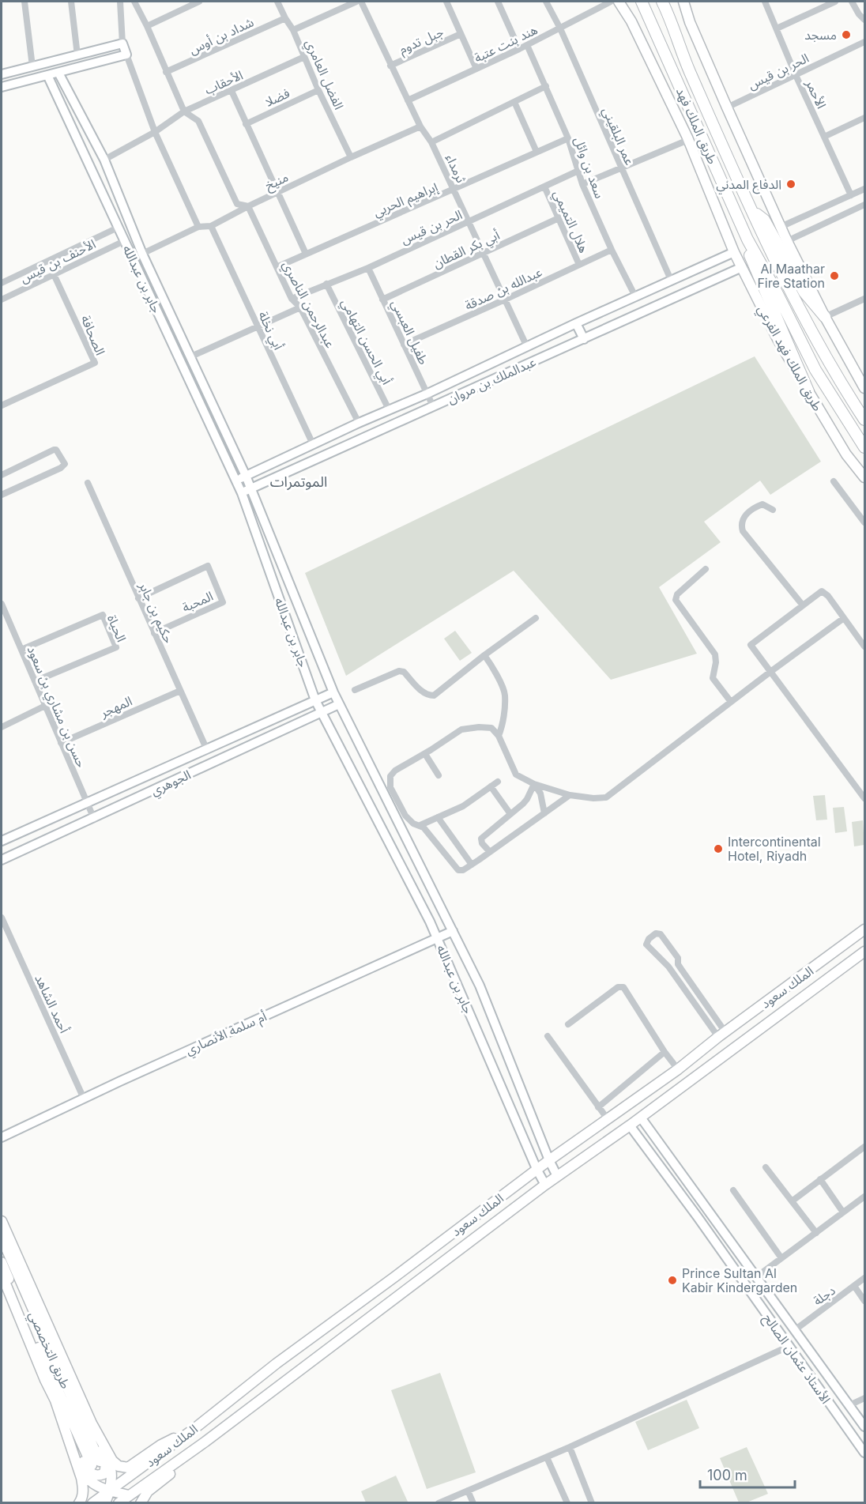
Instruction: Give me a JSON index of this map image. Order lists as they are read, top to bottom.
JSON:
{
  "streets": {
    "highway": ["طريق الملك فهد"],
    "main road": ["طريق الملك فهد الفرعي", "الملك سعود", "طريق التخصصي"],
    "street": [
      "شداد بن أوس",
      "جبل تدوم",
      "هند بنت عتبة",
      "الحر بن قيس",
      "الفضل العامري",
      "الأحقاب",
      "الأحمر",
      "فضلا",
      "عمر البلقيني",
      "سعد بن وائل",
      "ثرمداء",
      "منيخ",
      "إبراهيم الحربي",
      "هلال التميمي",
      "أبي بكر القطان",
      "الأحنف بن قيس",
      "جابر بن عبدالله",
      "عبدالله بن صدقة",
      "عبدالرحمن الناصري",
      "أبي نخلة",
      "طفيل العبسي",
      "الصحافة",
      "أبي الحسن التهامي",
      "عبدالملك بن مروان",
      "المحبة",
      "حكيم بن جابر",
      "الحياة",
      "حسن بن مشاري بن سعود",
      "المهجر",
      "الجوهري",
      "أحمد الشاهد",
      "أم سلمة الأنصاري",
      "دجلة",
      "الأستاذ عثمان الصالح"
    ]
  },
  "crossings": [
    ["شداد بن أوس", "الفضل العامري"],
    ["شداد بن أوس", "عبدالرحمن الناصري"],
    ["جبل تدوم", "ثرمداء"],
    ["هند بنت عتبة", "عمر البلقيني"],
    ["هند بنت عتبة", "سعد بن وائل"],
    ["هند بنت عتبة", "ثرمداء"],
    ["الحر بن قيس", "الأحمر"],
    ["الحر بن قيس", "سعد بن وائل"],
    ["الحر بن قيس", "ثرمداء"],
    ["الحر بن قيس", "هلال التميمي"],
    ["الحر بن قيس", "عبدالرحمن الناصري"],
    ["الحر بن قيس", "طفيل العبسي"],
    ["الحر بن قيس", "أبي الحسن التهامي"],
    ["الفضل العامري", "الأحقاب"],
    ["الفضل العامري", "فضلا"],
    ["الفضل العامري", "منيخ"],
    ["الأحقاب", "جابر بن عبدالله"],
    ["الأحقاب", "عبدالرحمن الناصري"],
    ["عمر البلقيني", "عبدالملك بن مروان"],
    ["سعد بن وائل", "إبراهيم الحربي"],
    ["سعد بن وائل", "عبدالله بن صدقة"],
    ["سعد بن وائل", "عبدالملك بن مروان"],
    ["ثرمداء", "منيخ"],
    ["ثرمداء", "إبراهيم الحربي"],
    ["ثرمداء", "أبي بكر القطان"],
    ["ثرمداء", "عبدالله بن صدقة"],
    ["ثرمداء", "عبدالملك بن مروان"],
    ["منيخ", "جابر بن عبدالله"],
    ["منيخ", "عبدالرحمن الناصري"],
    ["منيخ", "أبي نخلة"],
    ["إبراهيم الحربي", "عبدالرحمن الناصري"],
    ["هلال التميمي", "أبي بكر القطان"],
    ["هلال التميمي", "عبدالله بن صدقة"],
    ["أبي بكر القطان", "طفيل العبسي"],
    ["الأحنف بن قيس", "جابر بن عبدالله"],
    ["الأحنف بن قيس", "الصحافة"],
    ["جابر بن عبدالله", "عبدالملك بن مروان"],
    ["جابر بن عبدالله", "الجوهري"],
    ["جابر بن عبدالله", "الملك سعود"],
    ["جابر بن عبدالله", "أم سلمة الأنصاري"],
    ["عبدالله بن صدقة", "طفيل العبسي"],
    ["عبدالرحمن الناصري", "عبدالملك بن مروان"],
    ["أبي نخلة", "عبدالملك بن مروان"],
    ["طفيل العبسي", "عبدالملك بن مروان"],
    ["أبي الحسن التهامي", "عبدالملك بن مروان"],
    ["طريق الملك فهد الفرعي", "عبدالملك بن مروان"],
    ["المحبة", "حكيم بن جابر"],
    ["حكيم بن جابر", "المهجر"],
    ["حكيم بن جابر", "الجوهري"],
    ["الحياة", "حسن بن مشاري بن سعود"],
    ["حسن بن مشاري بن سعود", "المهجر"],
    ["حسن بن مشاري بن سعود", "الجوهري"],
    ["الملك سعود", "الأستاذ عثمان الصالح"],
    ["أحمد الشاهد", "أم سلمة الأنصاري"],
    ["دجلة", "الأستاذ عثمان الصالح"]
  ],
  "districts": ["الموتمرات"],
  "places": [
    "مسجد",
    "الدفاع المدني",
    "Al Maathar Fire Station",
    "Intercontinental Hotel, Riyadh",
    "Prince Sultan Al Kabir Kindergarden"
  ],
  "scale_bar": "100 m"
}
